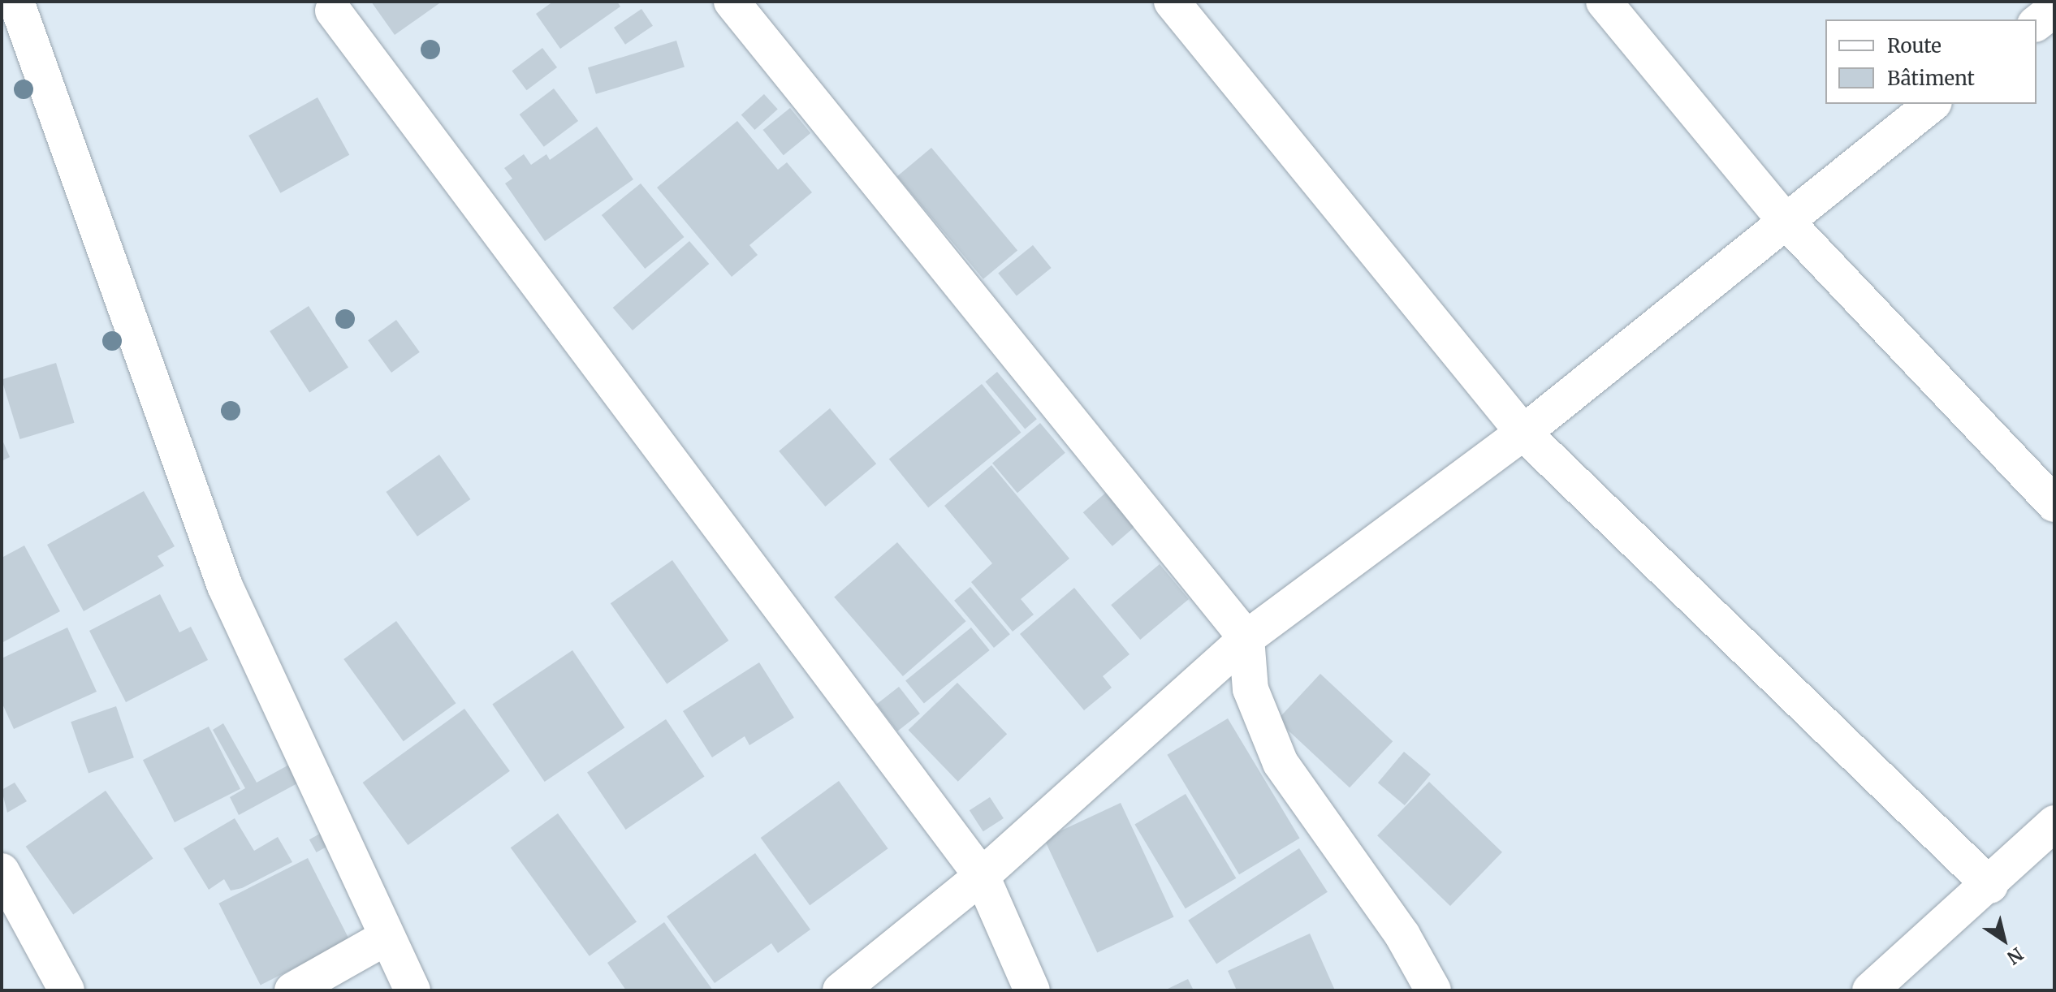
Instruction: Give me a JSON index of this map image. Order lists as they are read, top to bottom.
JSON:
{
  "legend": ["Route", "Bâtiment"],
  "north": "bottom right"
}
